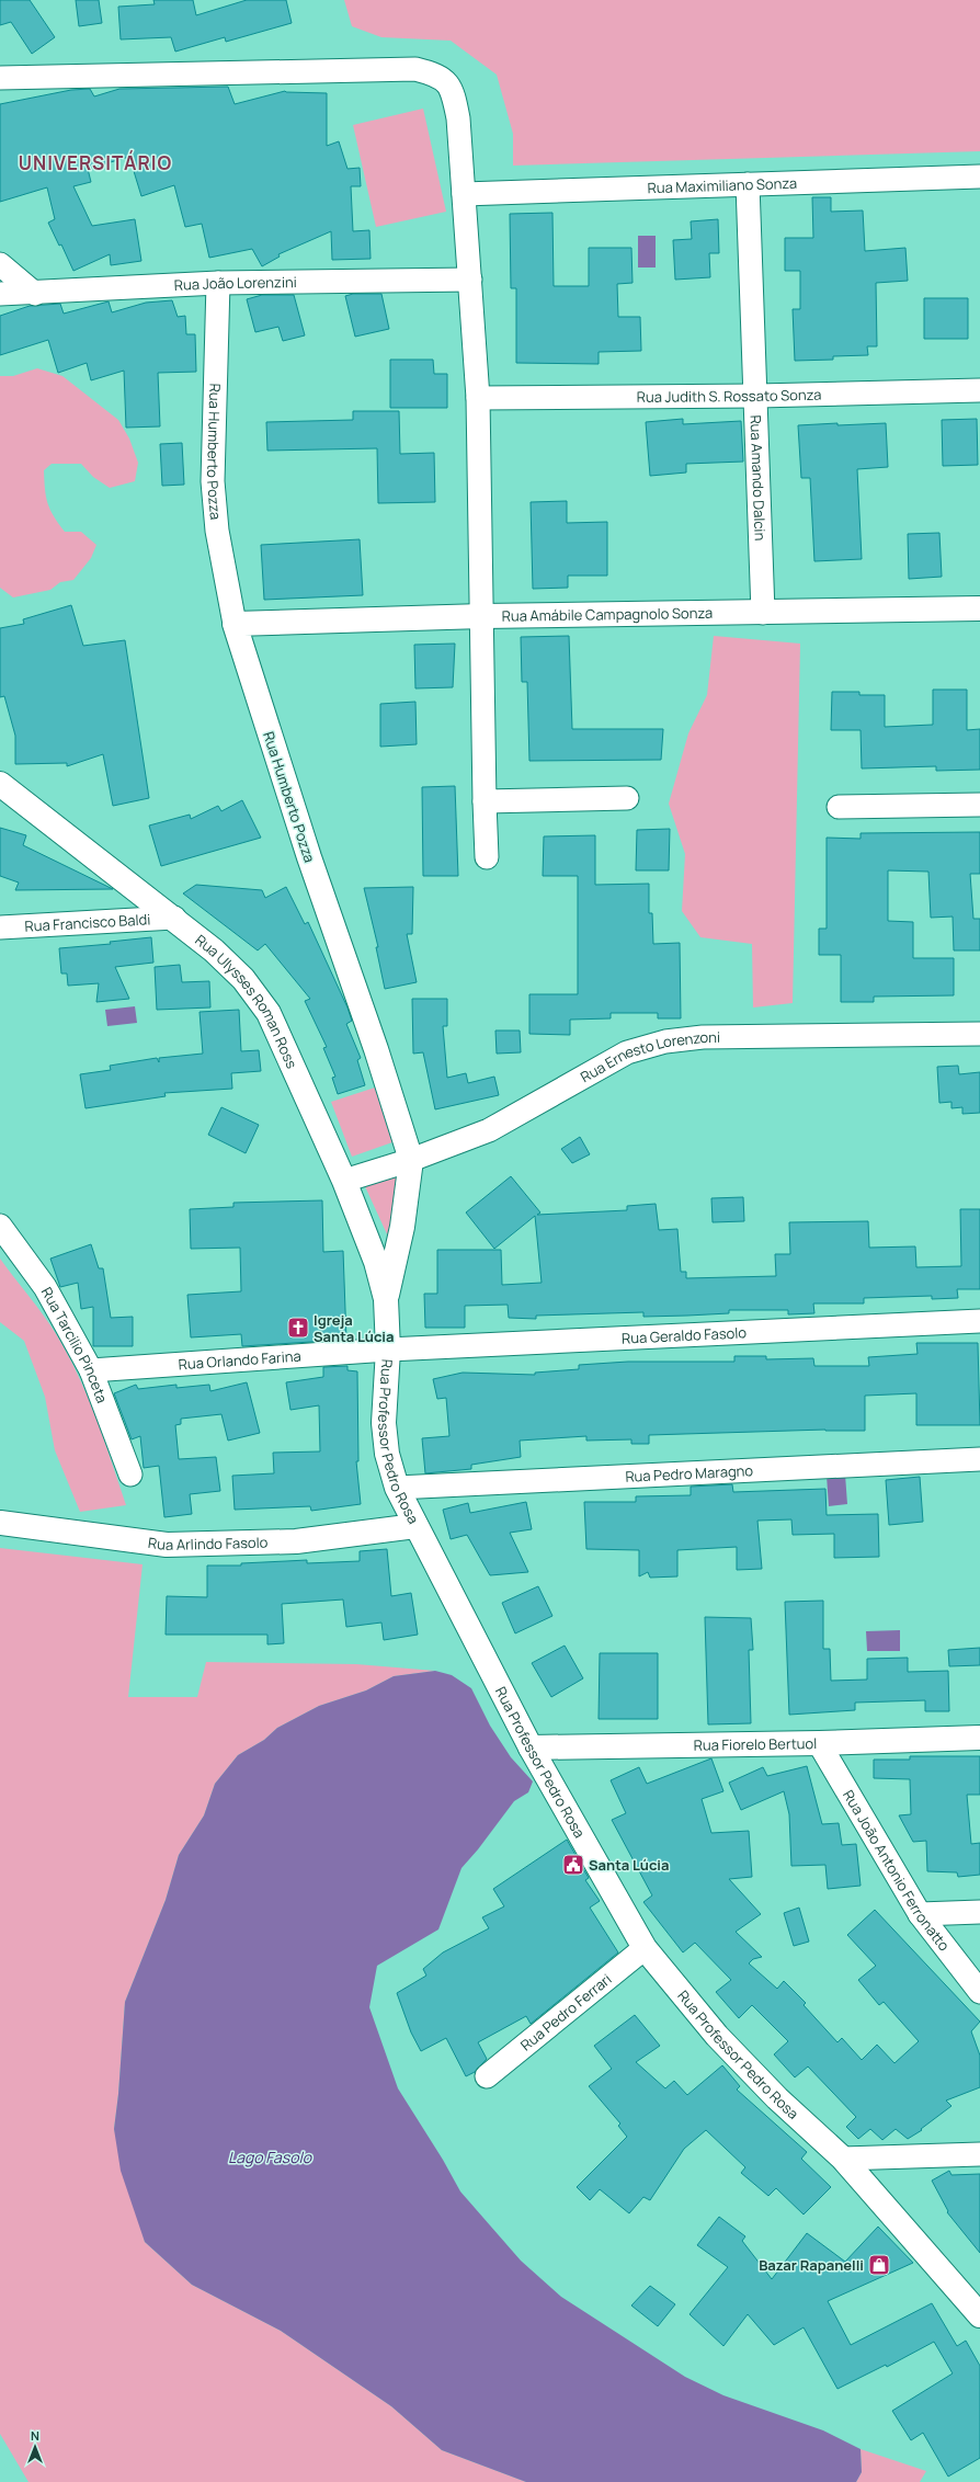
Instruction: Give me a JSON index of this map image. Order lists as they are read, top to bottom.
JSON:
{
  "streets": {
    "street": [
      "Rua Maximiliano Sonza",
      "Rua João Lorenzini",
      "Rua Judith S. Rossato Sonza",
      "Rua Humberto Pozza",
      "Rua Amando Dalcin",
      "Rua Amábile Campagnolo Sonza",
      "Rua Francisco Baldi",
      "Rua Ulysses Roman Ross",
      "Rua Ernesto Lorenzoni",
      "Rua Geraldo Fasolo",
      "Rua Tarcilio Pinceta",
      "Rua Orlando Farina",
      "Rua Professor Pedro Rosa",
      "Rua Pedro Maragno",
      "Rua Arlindo Fasolo",
      "Rua Fiorelo Bertuol",
      "Rua João Antonio Ferronatto",
      "Rua Pedro Ferrari"
    ]
  },
  "crossings": [
    ["Rua Maximiliano Sonza", "Rua Amando Dalcin"],
    ["Rua João Lorenzini", "Rua Humberto Pozza"],
    ["Rua Judith S. Rossato Sonza", "Rua Amando Dalcin"],
    ["Rua Humberto Pozza", "Rua Amábile Campagnolo Sonza"],
    ["Rua Humberto Pozza", "Rua Ulysses Roman Ross"],
    ["Rua Humberto Pozza", "Rua Ernesto Lorenzoni"],
    ["Rua Humberto Pozza", "Rua Professor Pedro Rosa"],
    ["Rua Amando Dalcin", "Rua Amábile Campagnolo Sonza"],
    ["Rua Francisco Baldi", "Rua Ulysses Roman Ross"],
    ["Rua Ulysses Roman Ross", "Rua Ernesto Lorenzoni"],
    ["Rua Ulysses Roman Ross", "Rua Professor Pedro Rosa"],
    ["Rua Geraldo Fasolo", "Rua Orlando Farina"],
    ["Rua Geraldo Fasolo", "Rua Professor Pedro Rosa"],
    ["Rua Tarcilio Pinceta", "Rua Orlando Farina"],
    ["Rua Orlando Farina", "Rua Professor Pedro Rosa"],
    ["Rua Professor Pedro Rosa", "Rua Pedro Maragno"],
    ["Rua Professor Pedro Rosa", "Rua Arlindo Fasolo"],
    ["Rua Professor Pedro Rosa", "Rua Fiorelo Bertuol"],
    ["Rua Professor Pedro Rosa", "Rua Pedro Ferrari"],
    ["Rua Fiorelo Bertuol", "Rua João Antonio Ferronatto"]
  ],
  "districts": ["UNIVERSITÁRIO"],
  "water": ["Lago Fasolo"],
  "places": {
    "church": ["Igreja Santa Lúcia"],
    "public building": ["Santa Lúcia"],
    "shop": ["Bazar Rapanelli"]
  },
  "north": "top"
}
